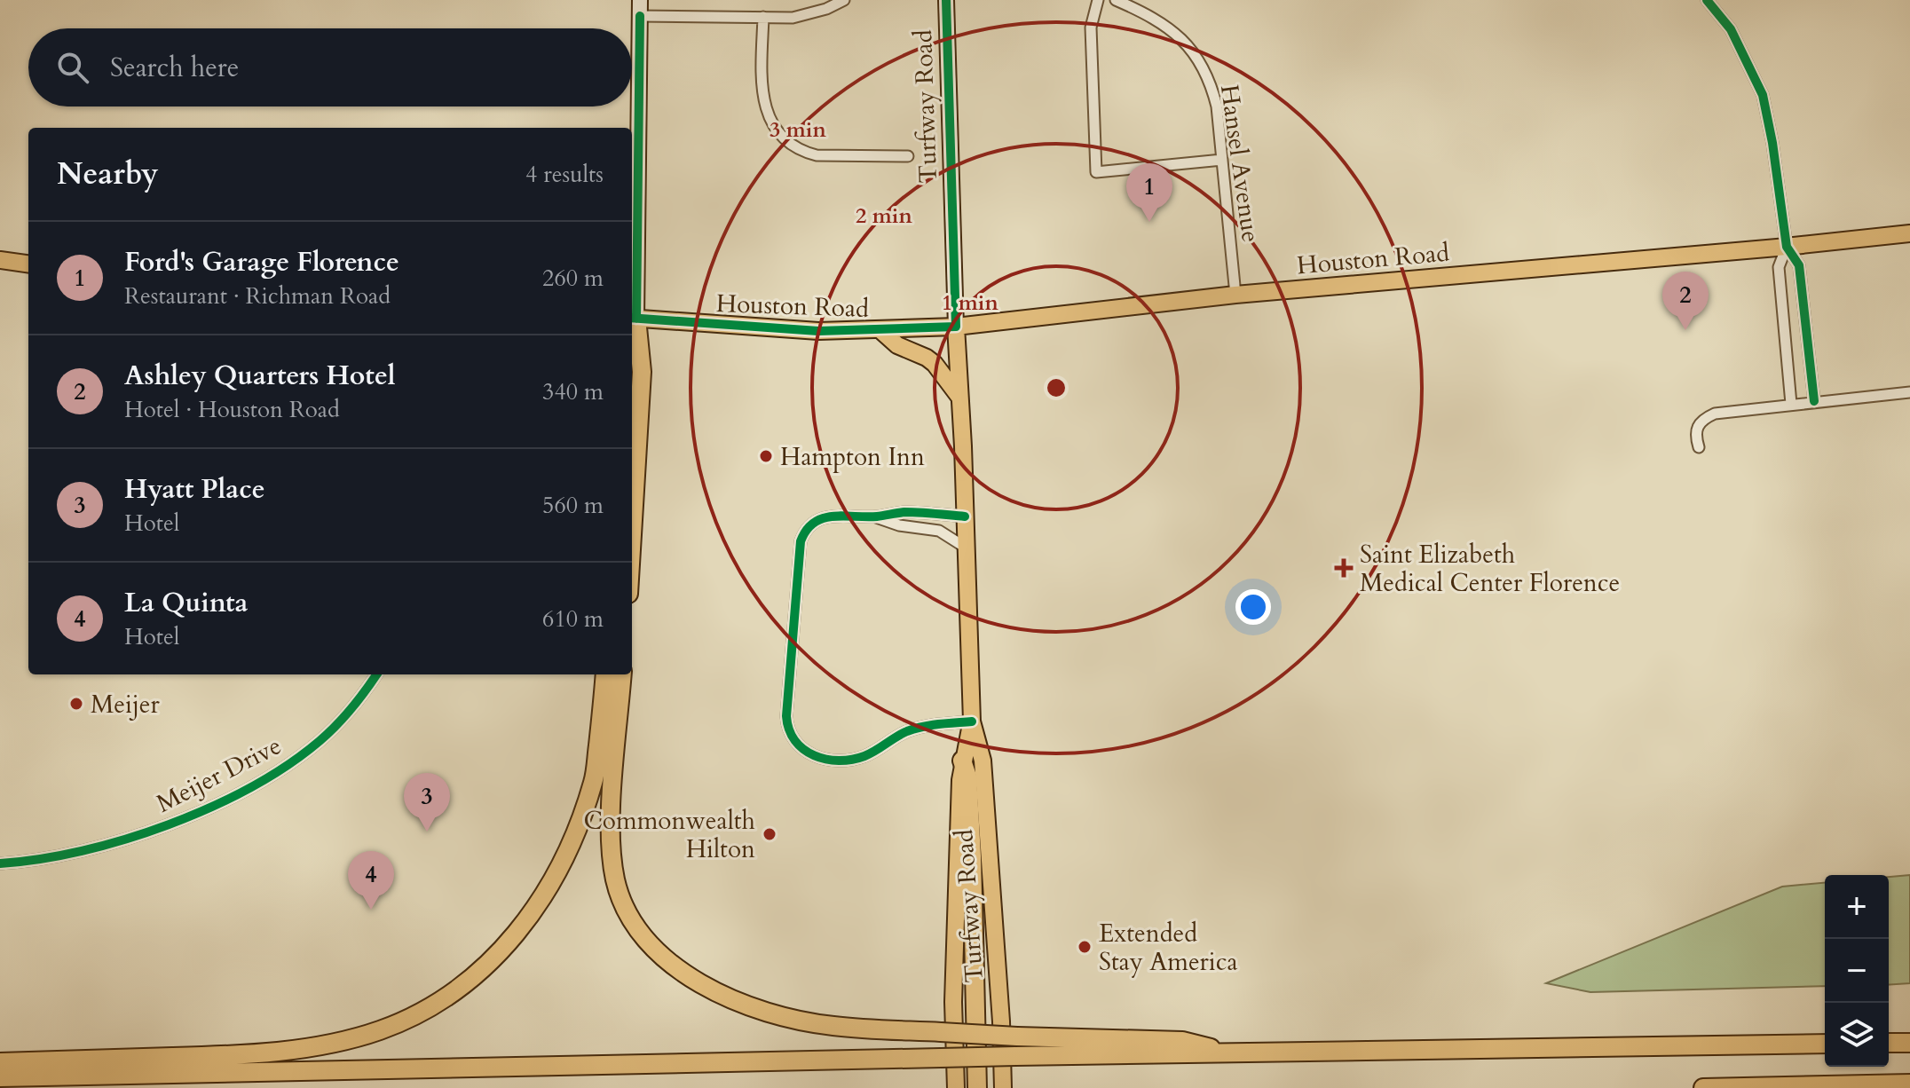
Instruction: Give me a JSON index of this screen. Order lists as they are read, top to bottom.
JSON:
{
  "streets": {
    "main road": ["Turfway Road", "Houston Road"],
    "street": ["Hansel Avenue", "Meijer Drive"]
  },
  "crossings": [
    ["Turfway Road", "Houston Road"],
    ["Hansel Avenue", "Houston Road"]
  ],
  "places": {
    "other": [
      "Hampton Inn",
      "Meijer",
      "Commonwealth Hilton",
      "Extended Stay America"
    ],
    "health": ["Saint Elizabeth Medical Center Florence"]
  },
  "page": {
    "search": "Search here",
    "heading": ["Nearby", "4 results"],
    "pins": [
      "1",
      "2",
      "3",
      "4"
    ],
    "list": [
      {
        "mark": "1",
        "name": "Ford's Garage Florence",
        "note": "Restaurant · Richman Road",
        "value": "260 m"
      },
      {
        "mark": "2",
        "name": "Ashley Quarters Hotel",
        "note": "Hotel · Houston Road",
        "value": "340 m"
      },
      {
        "mark": "3",
        "name": "Hyatt Place",
        "note": "Hotel",
        "value": "560 m"
      },
      {
        "mark": "4",
        "name": "La Quinta",
        "note": "Hotel",
        "value": "610 m"
      }
    ],
    "map_buttons": ["+", "−"]
  },
  "rings": ["3 min", "2 min", "1 min"]
}
